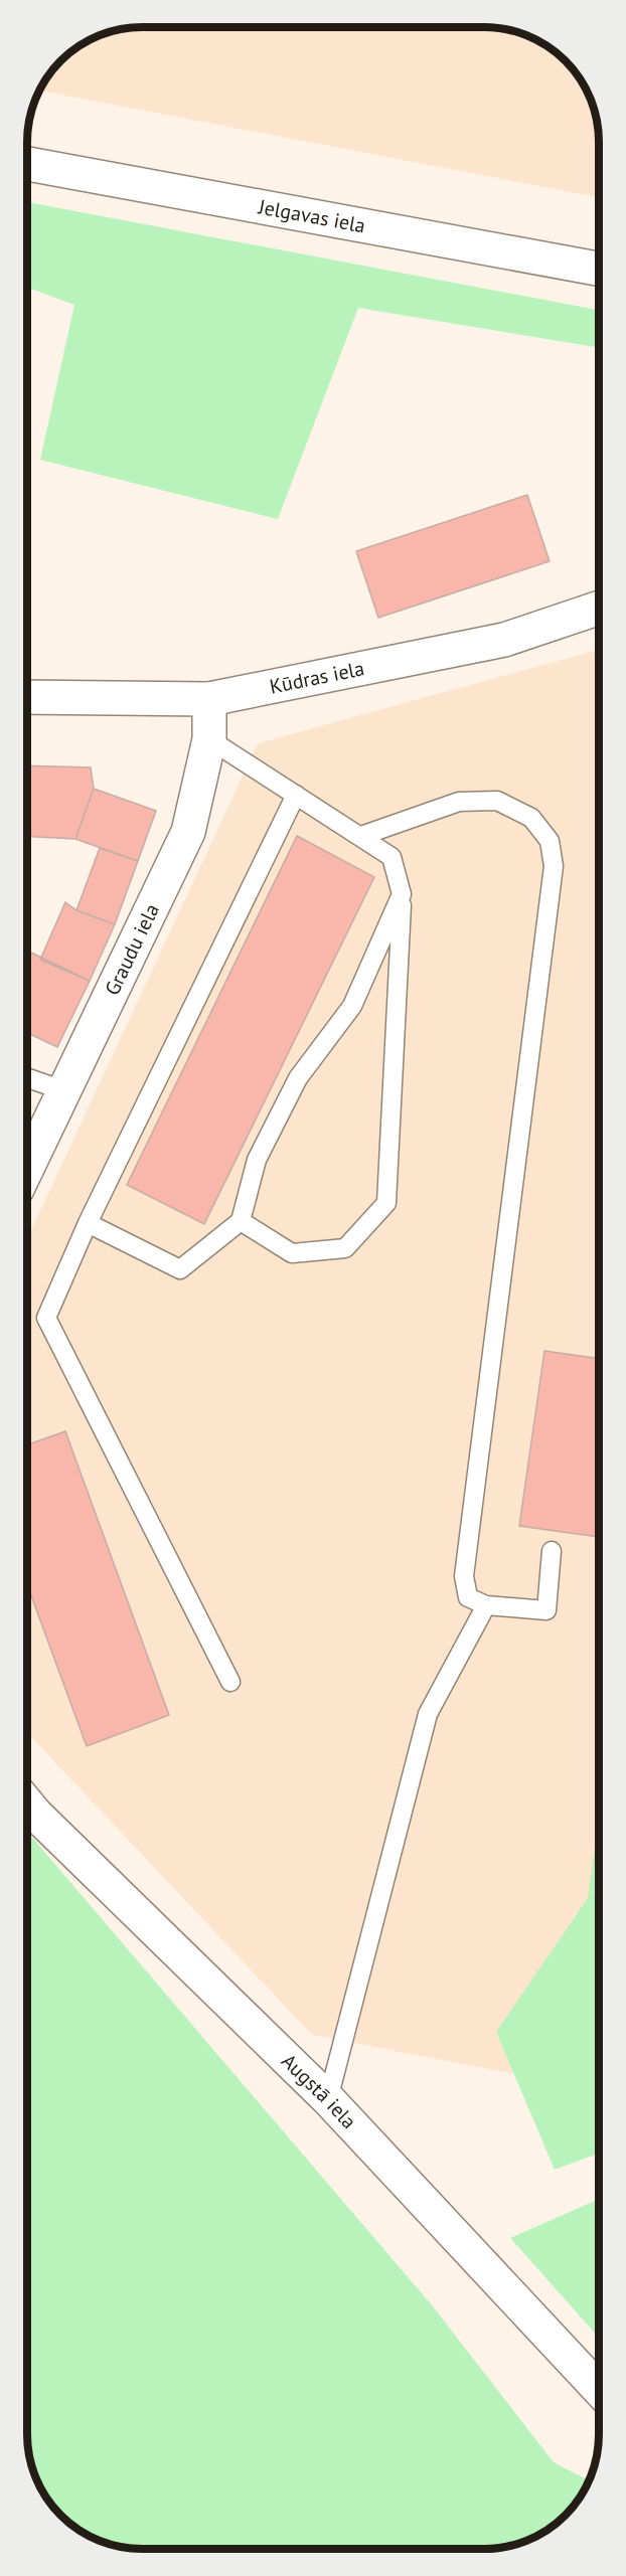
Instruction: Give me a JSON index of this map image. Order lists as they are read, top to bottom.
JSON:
{
  "streets": {
    "street": [
      "Jelgavas iela",
      "Kūdras iela",
      "Graudu iela",
      "Augstā iela"
    ]
  },
  "crossings": [
    ["Kūdras iela", "Graudu iela"]
  ]
}
